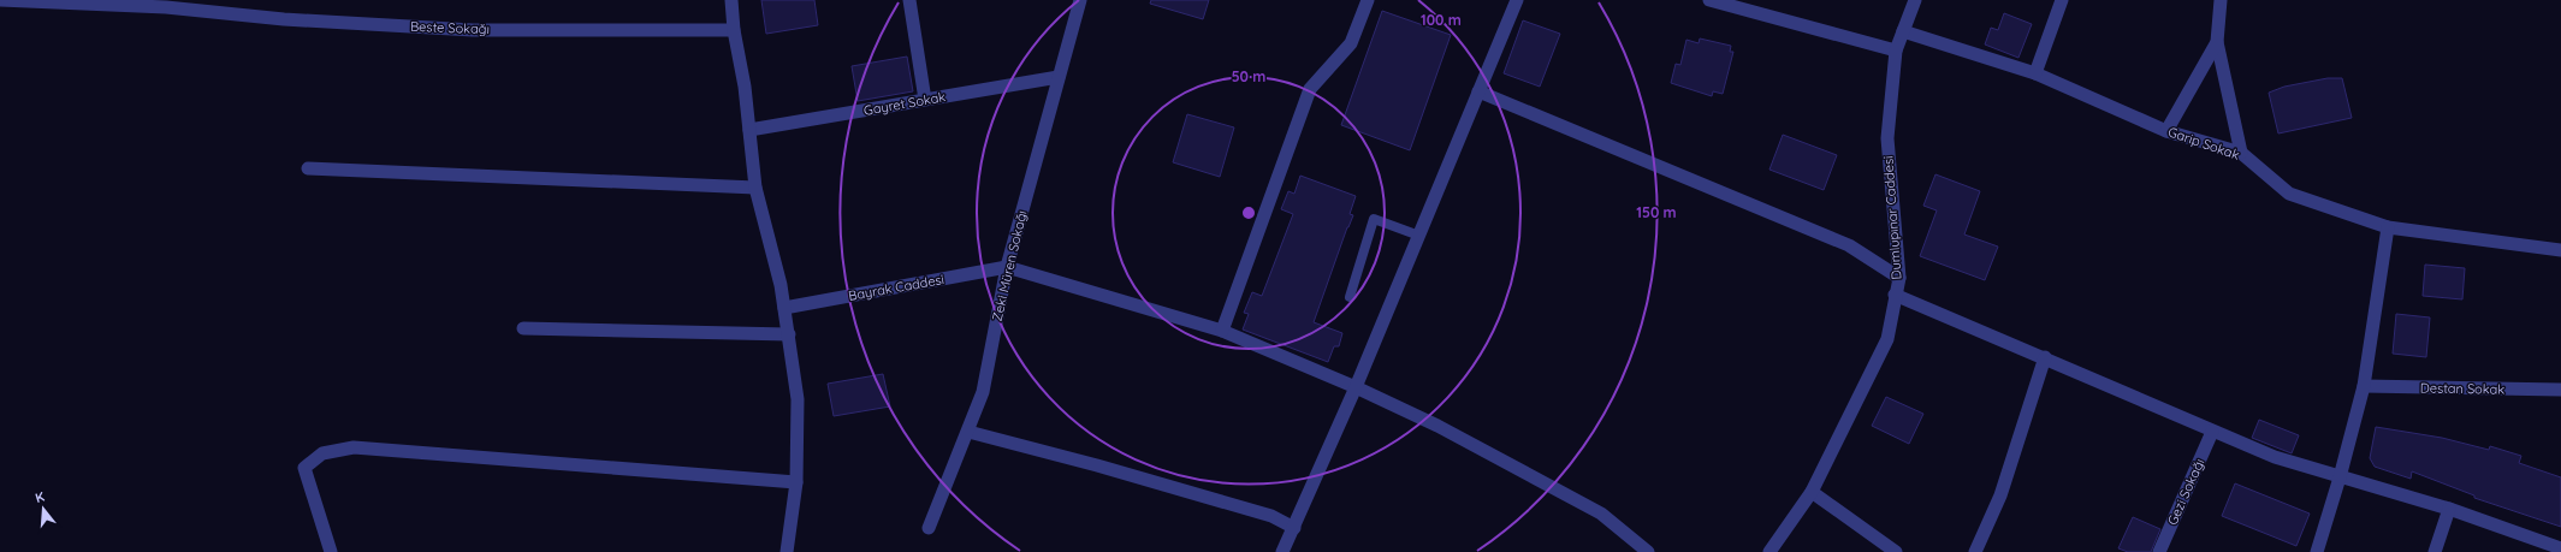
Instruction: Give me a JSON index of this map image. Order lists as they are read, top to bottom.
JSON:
{
  "streets": {
    "street": [
      "Beste Sokağı",
      "Gayret Sokak",
      "Garip Sokak",
      "Dumlupınar Caddesi",
      "Zeki Müren Sokağı",
      "Bayrak Caddesi",
      "Destan Sokak",
      "Gezi Sokağı"
    ]
  },
  "crossings": [
    ["Gayret Sokak", "Zeki Müren Sokağı"],
    ["Garip Sokak", "Dumlupınar Caddesi"],
    ["Zeki Müren Sokağı", "Bayrak Caddesi"]
  ],
  "north": "top",
  "rings": ["100 m", "50 m", "150 m"]
}
